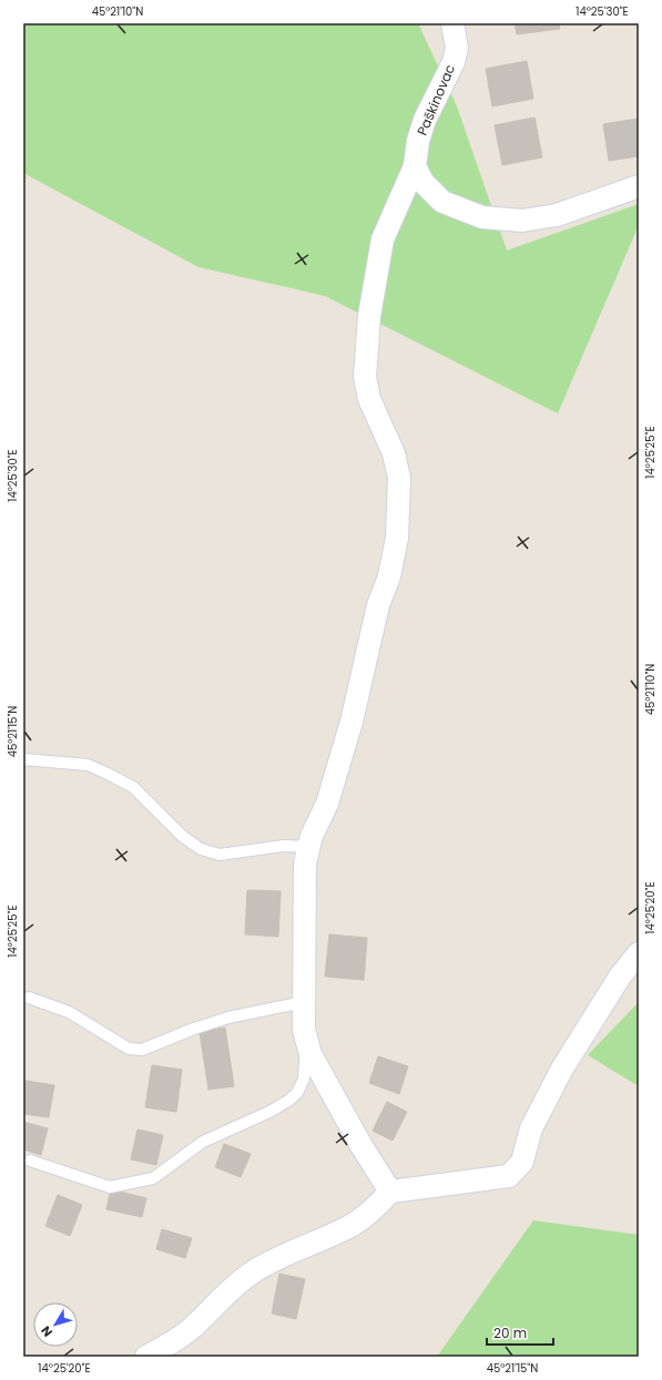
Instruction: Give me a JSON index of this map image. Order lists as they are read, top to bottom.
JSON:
{
  "streets": {
    "street": ["Paškinovac"]
  },
  "scale_bar": "20 m",
  "north": "bottom left",
  "coordinates": [
    "45°21'10\"N",
    "14°25'30\"E",
    "14°25'25\"E",
    "45°21'15\"N",
    "14°25'20\"E"
  ]
}
